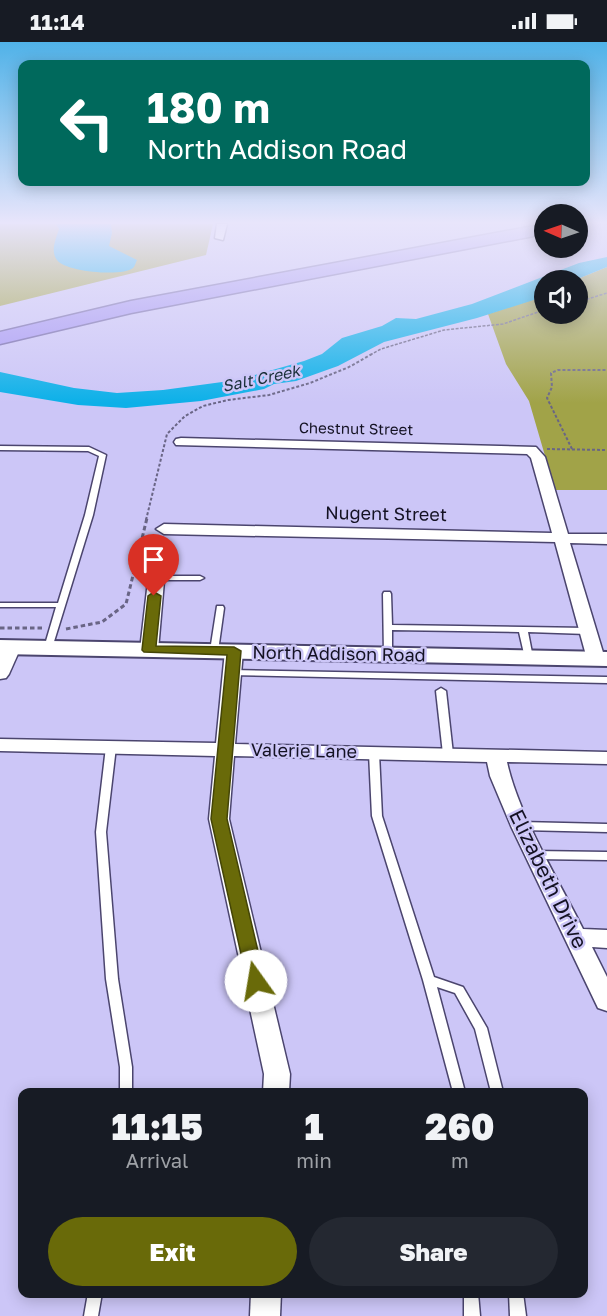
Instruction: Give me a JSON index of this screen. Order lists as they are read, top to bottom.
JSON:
{
  "streets": {
    "street": [
      "Chestnut Street",
      "Nugent Street",
      "North Addison Road",
      "Valerie Lane",
      "Elizabeth Drive"
    ]
  },
  "crossings": [
    ["Valerie Lane", "Elizabeth Drive"]
  ],
  "water": ["Salt Creek"],
  "north": "left",
  "page": {
    "status": "11:14",
    "turn": ["180 m", "North Addison Road"],
    "eta": [
      "11:15",
      "Arrival",
      "1",
      "min",
      "260",
      "m"
    ],
    "buttons": ["Exit", "Share"]
  }
}
